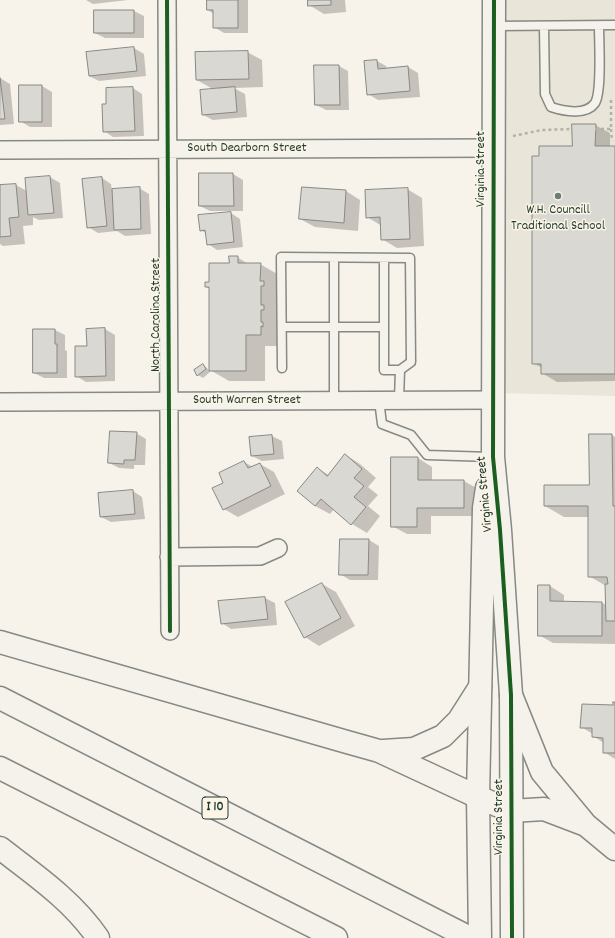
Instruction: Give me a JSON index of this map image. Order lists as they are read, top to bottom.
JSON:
{
  "streets": {
    "main road": ["Virginia Street", "I 10"],
    "street": ["South Dearborn Street", "North Carolina Street", "South Warren Street"]
  },
  "crossings": [
    ["South Dearborn Street", "Virginia Street"],
    ["South Dearborn Street", "North Carolina Street"],
    ["Virginia Street", "South Warren Street"],
    ["North Carolina Street", "South Warren Street"]
  ],
  "places": ["W.H. Councill Traditional School"]
}
